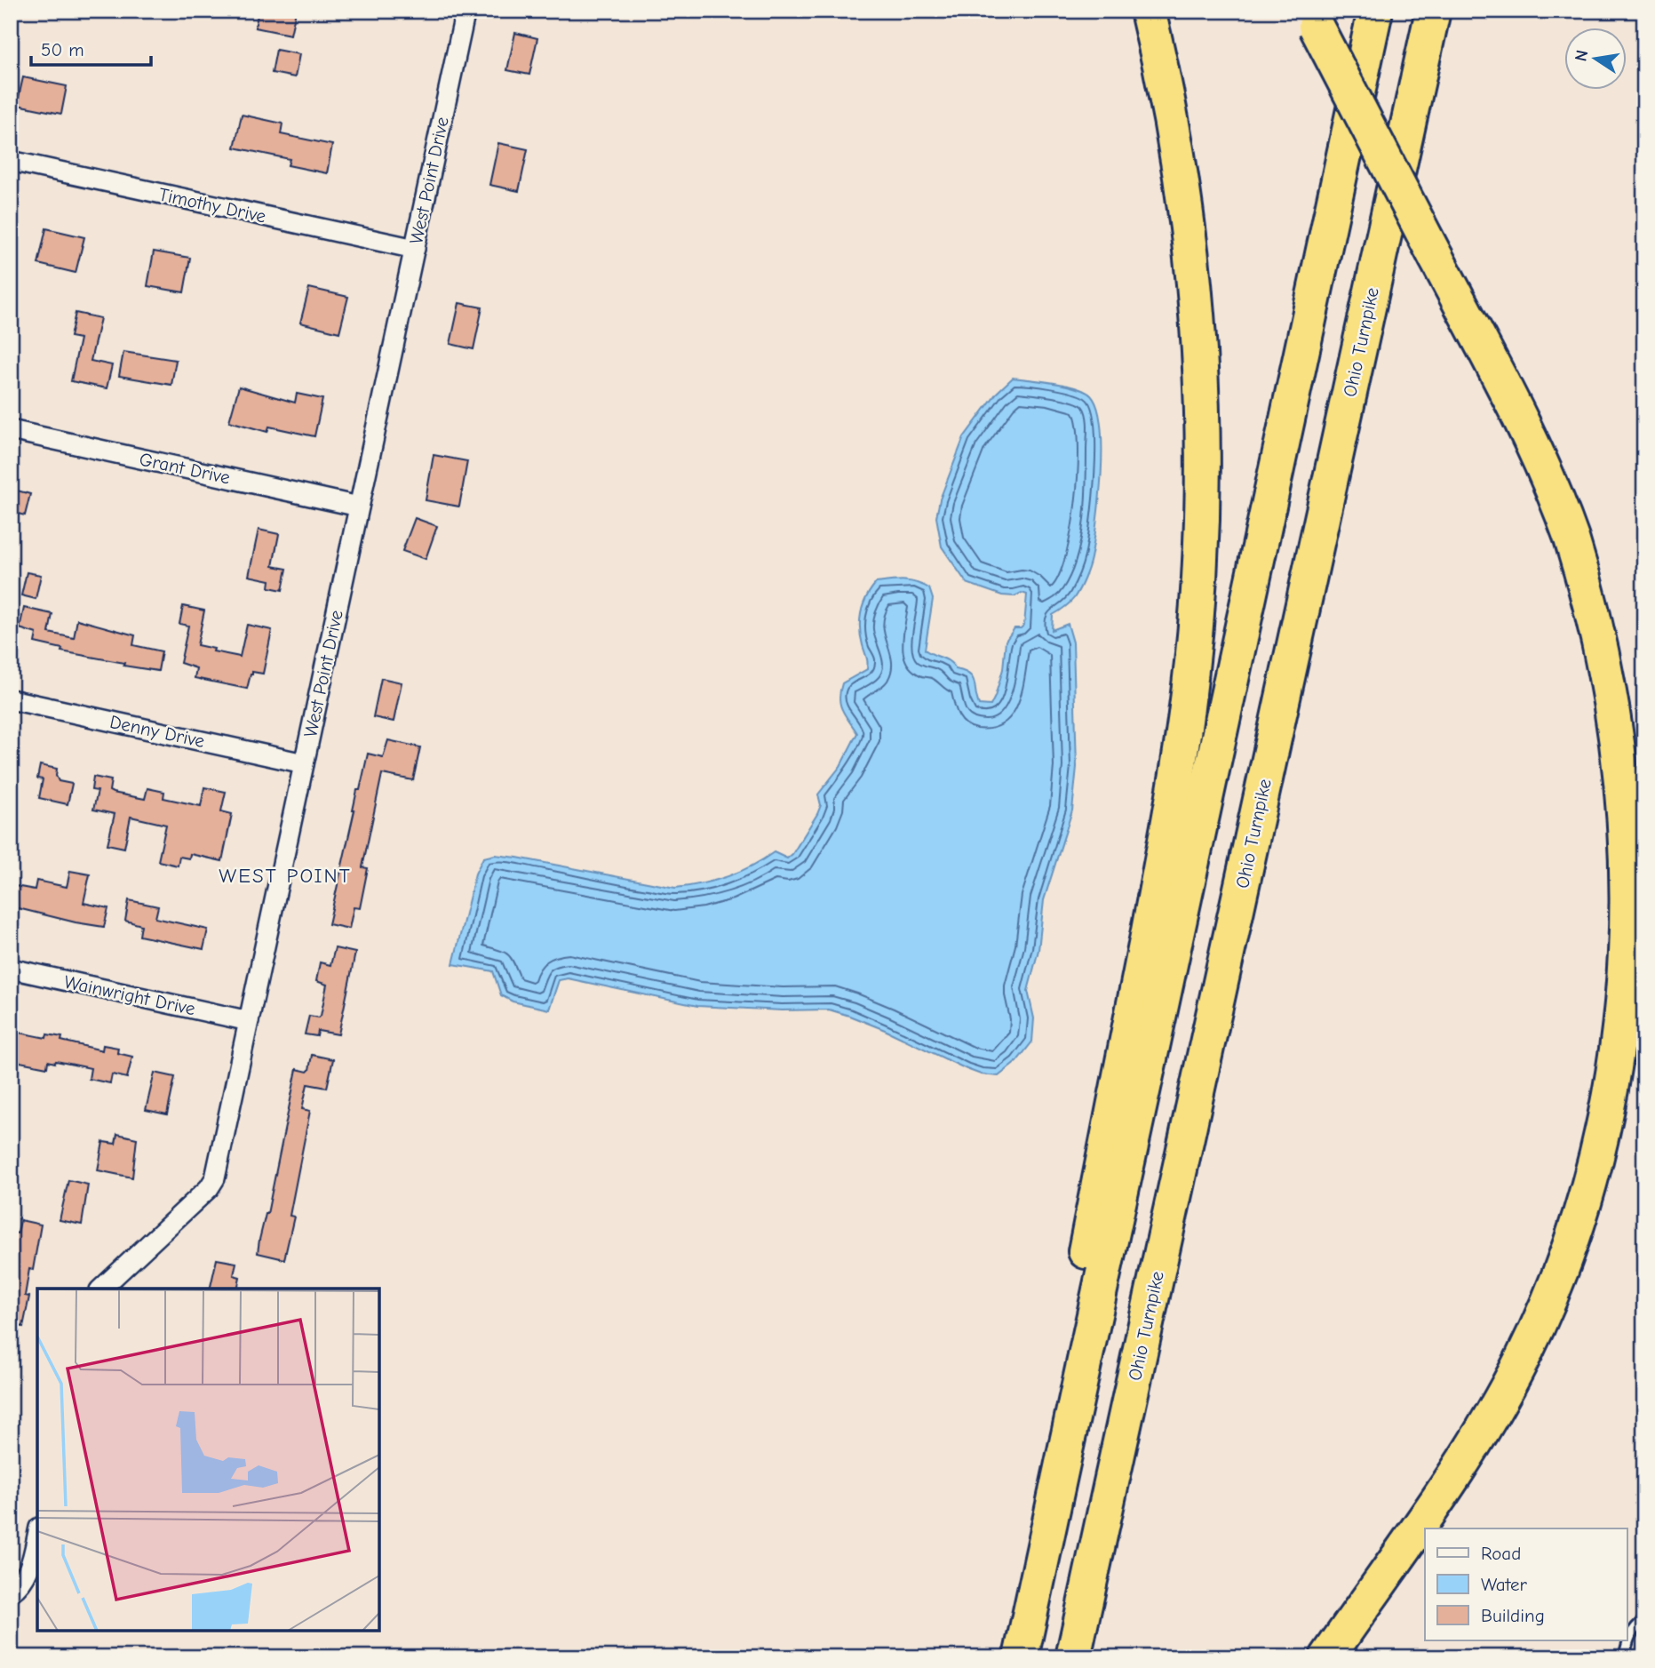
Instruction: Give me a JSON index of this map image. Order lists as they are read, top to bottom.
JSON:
{
  "streets": {
    "highway": ["Ohio Turnpike"],
    "street": [
      "West Point Drive",
      "Timothy Drive",
      "Grant Drive",
      "Denny Drive",
      "Wainwright Drive"
    ]
  },
  "crossings": [
    ["West Point Drive", "Timothy Drive"],
    ["West Point Drive", "Grant Drive"],
    ["West Point Drive", "Denny Drive"],
    ["West Point Drive", "Wainwright Drive"]
  ],
  "districts": ["WEST POINT"],
  "legend": ["Road", "Water", "Building"],
  "scale_bar": "50 m",
  "north": "left"
}
